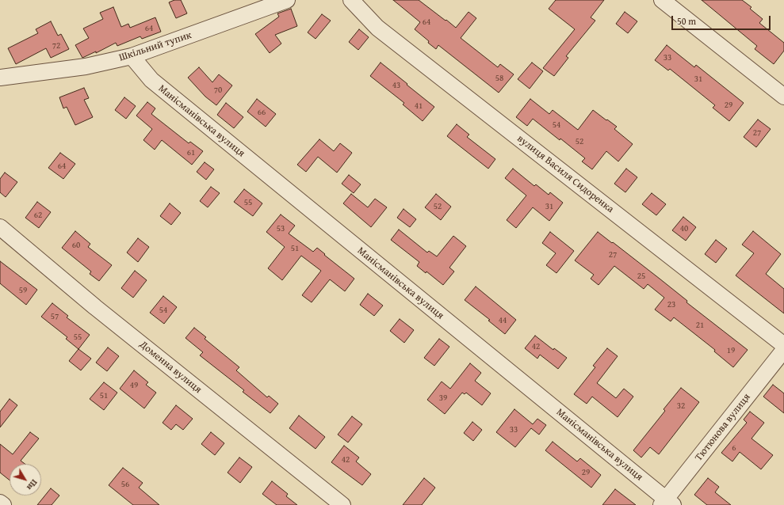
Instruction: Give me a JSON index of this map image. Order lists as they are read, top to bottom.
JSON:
{
  "streets": {
    "street": [
      "Шкільний тупик",
      "Манісманівська вулиця",
      "вулиця Василя Сидоренка",
      "Доменна вулиця",
      "Тютюнова вулиця"
    ]
  },
  "crossings": [
    ["Шкільний тупик", "Манісманівська вулиця"],
    ["Манісманівська вулиця", "Тютюнова вулиця"]
  ],
  "house_numbers": [
    "64",
    "64",
    "72",
    "33",
    "58",
    "31",
    "43",
    "70",
    "29",
    "41",
    "66",
    "54",
    "27",
    "52",
    "61",
    "64",
    "55",
    "52",
    "31",
    "62",
    "53",
    "40",
    "60",
    "51",
    "27",
    "25",
    "59",
    "23",
    "54",
    "57",
    "44",
    "21",
    "55",
    "42",
    "19",
    "49",
    "51",
    "39",
    "32",
    "33",
    "6",
    "42",
    "29",
    "56"
  ],
  "scale_bar": "50 m",
  "north": "bottom right"
}
